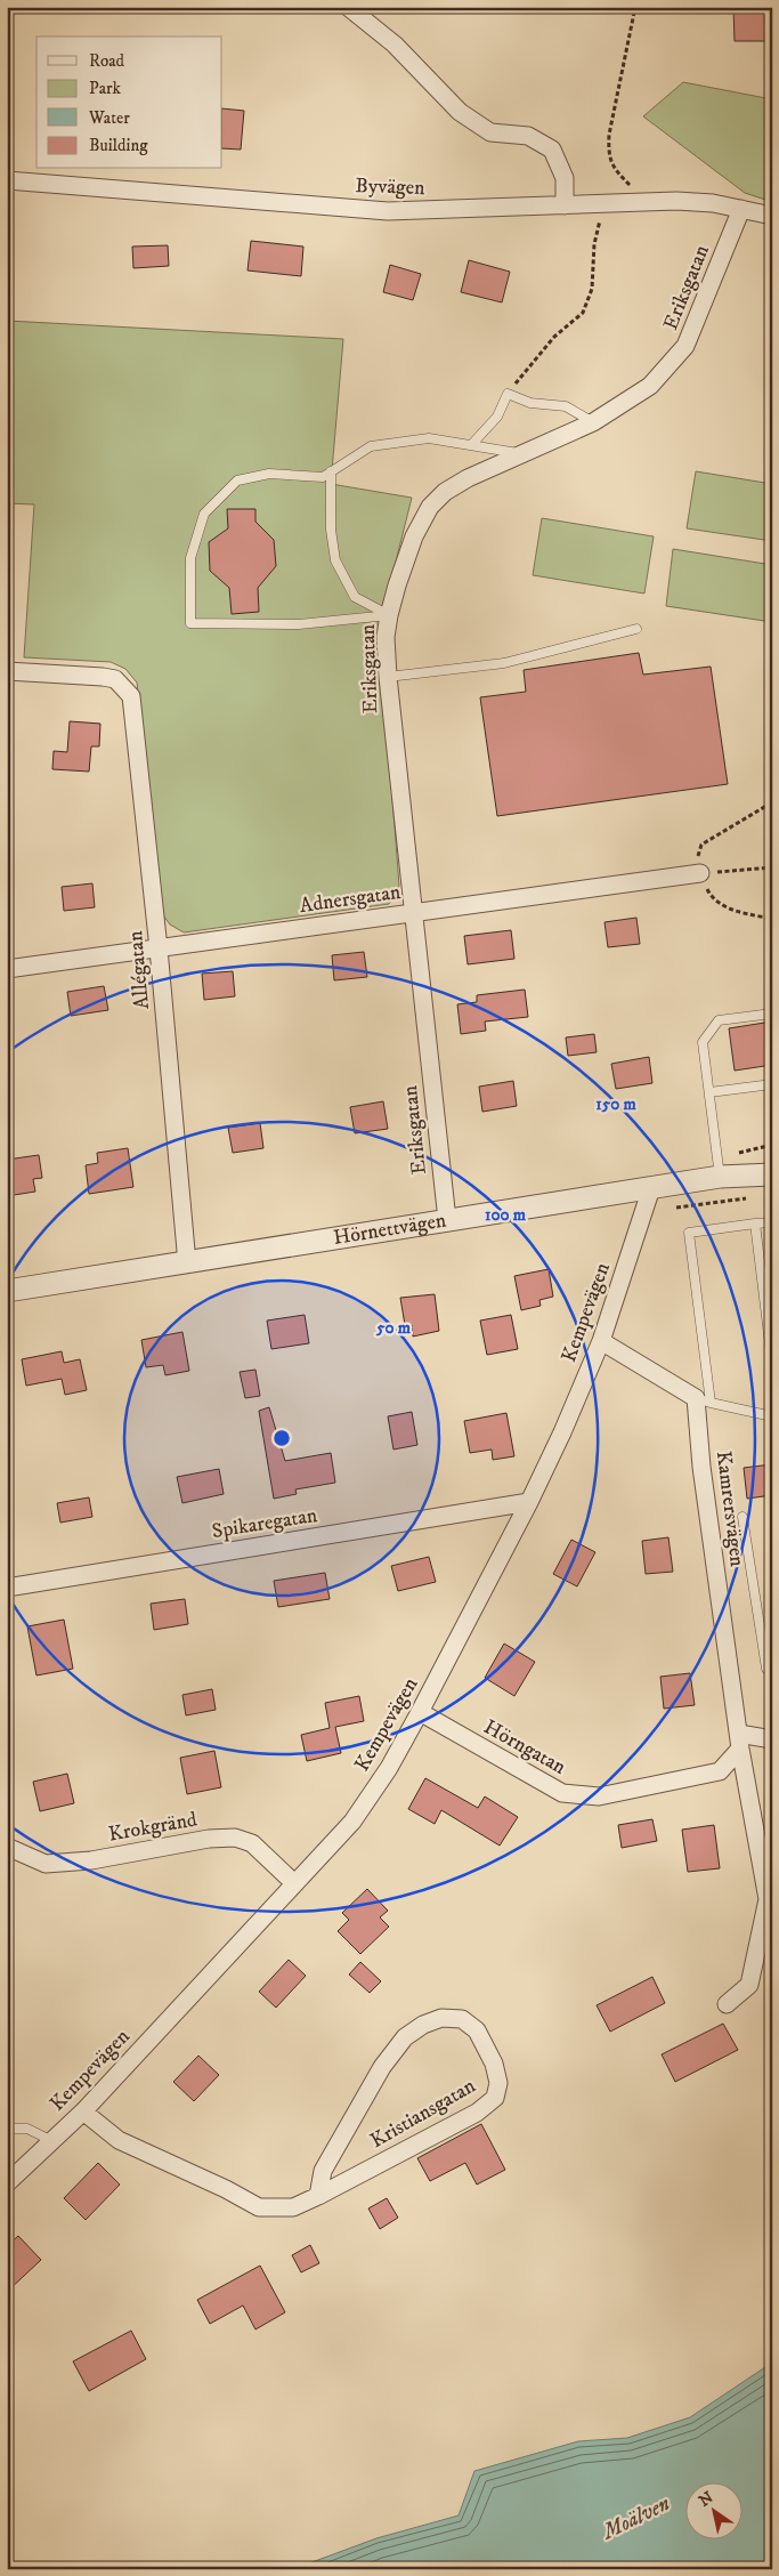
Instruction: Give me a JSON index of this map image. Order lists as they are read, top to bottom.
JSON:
{
  "streets": {
    "street": [
      "Byvägen",
      "Eriksgatan",
      "Adnersgatan",
      "Allégatan",
      "Hörnettvägen",
      "Kempevägen",
      "Kamrersvägen",
      "Spikaregatan",
      "Hörngatan",
      "Krokgränd",
      "Kristiansgatan"
    ]
  },
  "crossings": [
    ["Byvägen", "Eriksgatan"],
    ["Eriksgatan", "Adnersgatan"],
    ["Eriksgatan", "Hörnettvägen"],
    ["Adnersgatan", "Allégatan"],
    ["Allégatan", "Hörnettvägen"],
    ["Hörnettvägen", "Kempevägen"],
    ["Kempevägen", "Spikaregatan"],
    ["Kempevägen", "Hörngatan"],
    ["Kempevägen", "Krokgränd"],
    ["Kempevägen", "Kristiansgatan"],
    ["Kamrersvägen", "Hörngatan"]
  ],
  "water": ["Moälven"],
  "legend": [
    "Road",
    "Park",
    "Water",
    "Building"
  ],
  "north": "top left",
  "rings": ["150 m", "100 m", "50 m"]
}
